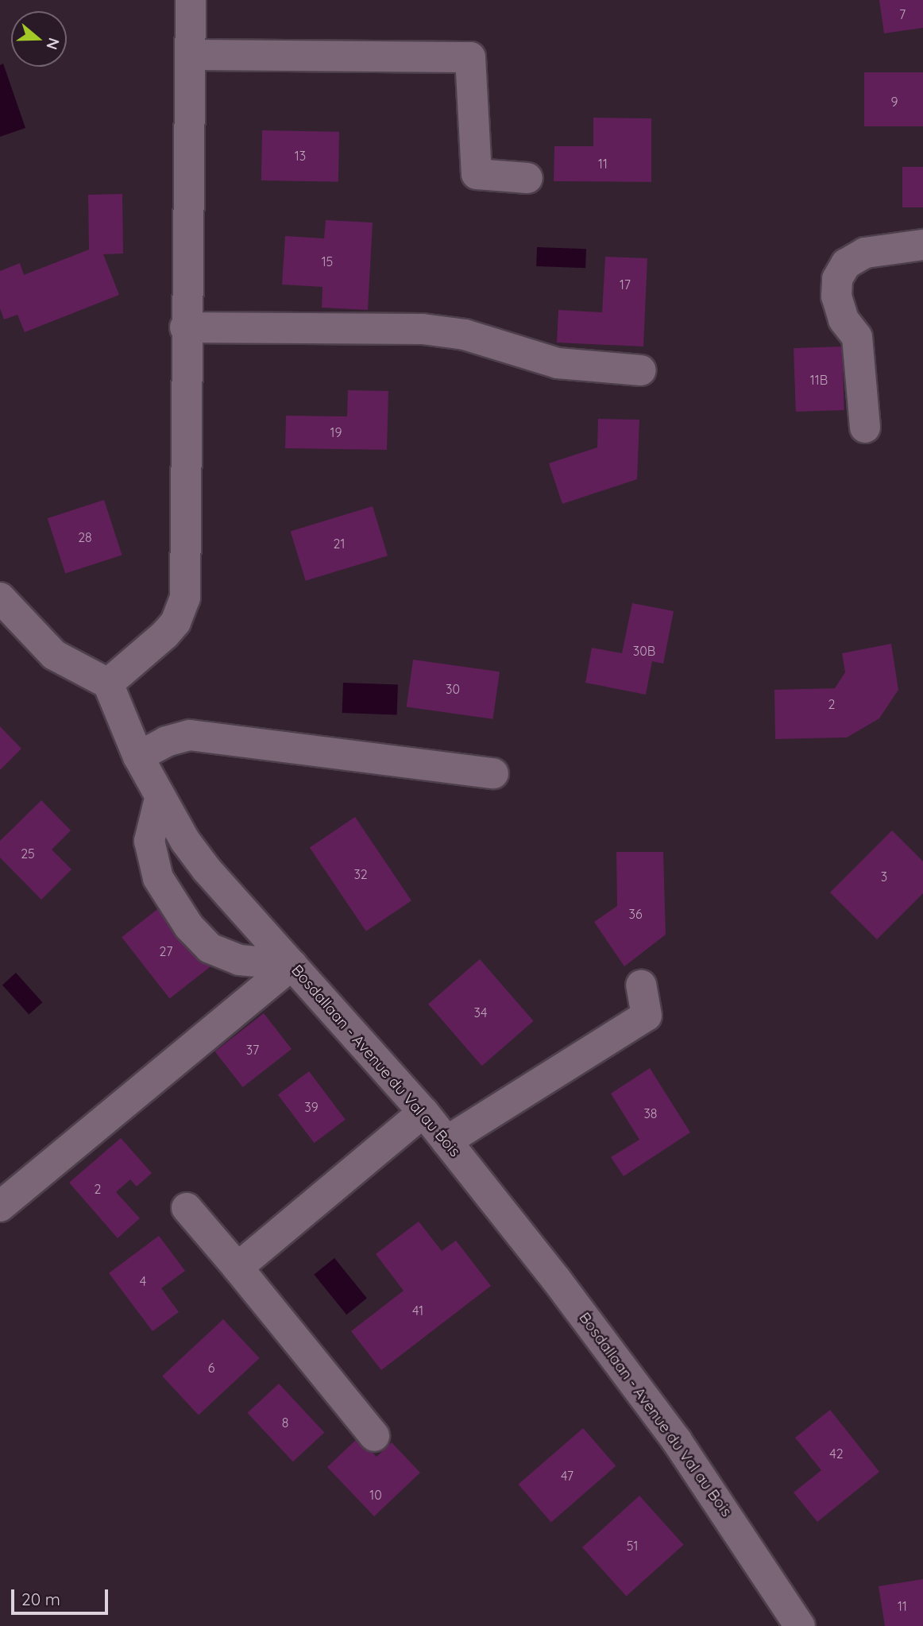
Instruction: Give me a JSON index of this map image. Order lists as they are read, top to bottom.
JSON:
{
  "streets": {
    "street": ["Bosdallaan - Avenue du Val au Bois"]
  },
  "house_numbers": [
    "7",
    "9",
    "13",
    "11",
    "15",
    "17",
    "11B",
    "19",
    "28",
    "21",
    "30B",
    "30",
    "2",
    "25",
    "32",
    "3",
    "36",
    "27",
    "34",
    "37",
    "39",
    "38",
    "2",
    "4",
    "41",
    "6",
    "8",
    "42",
    "47",
    "10",
    "51",
    "11"
  ],
  "scale_bar": "20 m",
  "north": "right"
}
